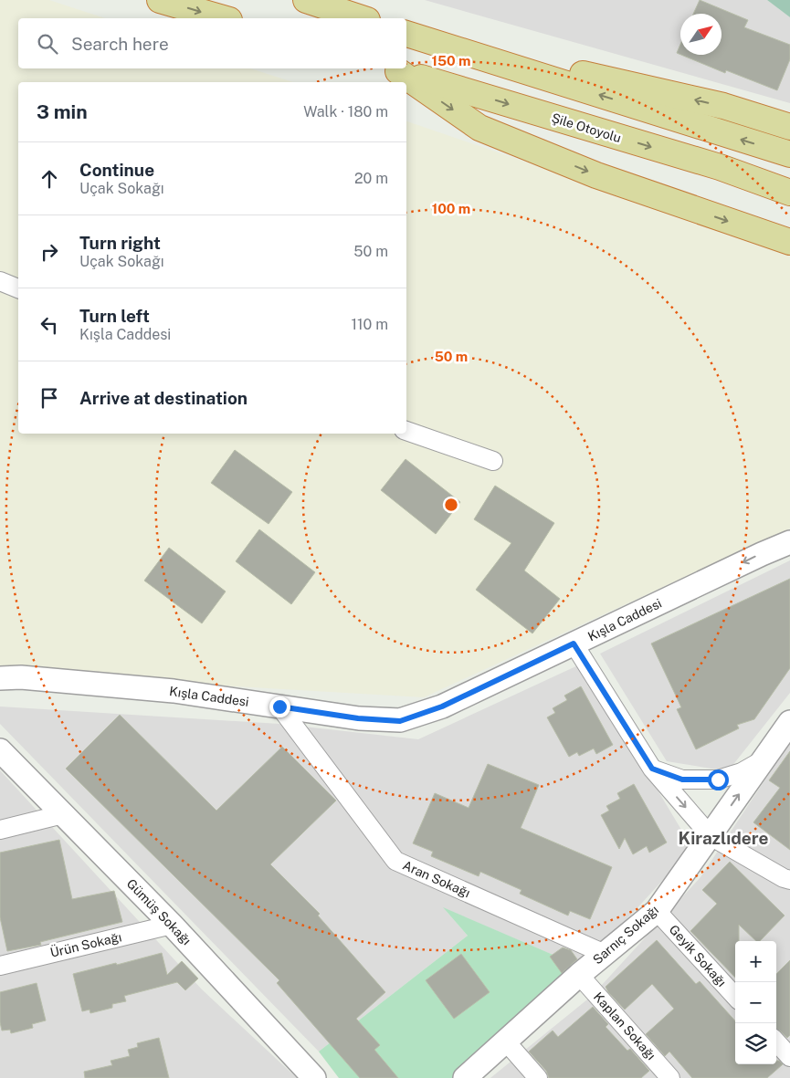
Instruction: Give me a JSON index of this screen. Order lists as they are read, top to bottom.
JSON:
{
  "streets": {
    "highway": ["Şile Otoyolu"],
    "street": [
      "Kışla Caddesi",
      "Aran Sokağı",
      "Gümüş Sokağı",
      "Sarnıç Sokağı",
      "Ürün Sokağı",
      "Geyik Sokağı",
      "Kaplan Sokağı"
    ]
  },
  "crossings": [
    ["Kışla Caddesi", "Aran Sokağı"],
    ["Aran Sokağı", "Sarnıç Sokağı"],
    ["Gümüş Sokağı", "Ürün Sokağı"],
    ["Sarnıç Sokağı", "Geyik Sokağı"],
    ["Sarnıç Sokağı", "Kaplan Sokağı"]
  ],
  "districts": ["Kirazlıdere"],
  "north": "top right",
  "page": {
    "search": "Search here",
    "heading": ["3 min", "Walk · 180 m"],
    "list": [
      ["Continue", "Uçak Sokağı", "20 m"],
      ["Turn right", "Uçak Sokağı", "50 m"],
      ["Turn left", "Kışla Caddesi", "110 m"],
      "Arrive at destination"
    ],
    "map_buttons": ["+", "−"]
  },
  "rings": ["150 m", "100 m", "50 m"]
}
